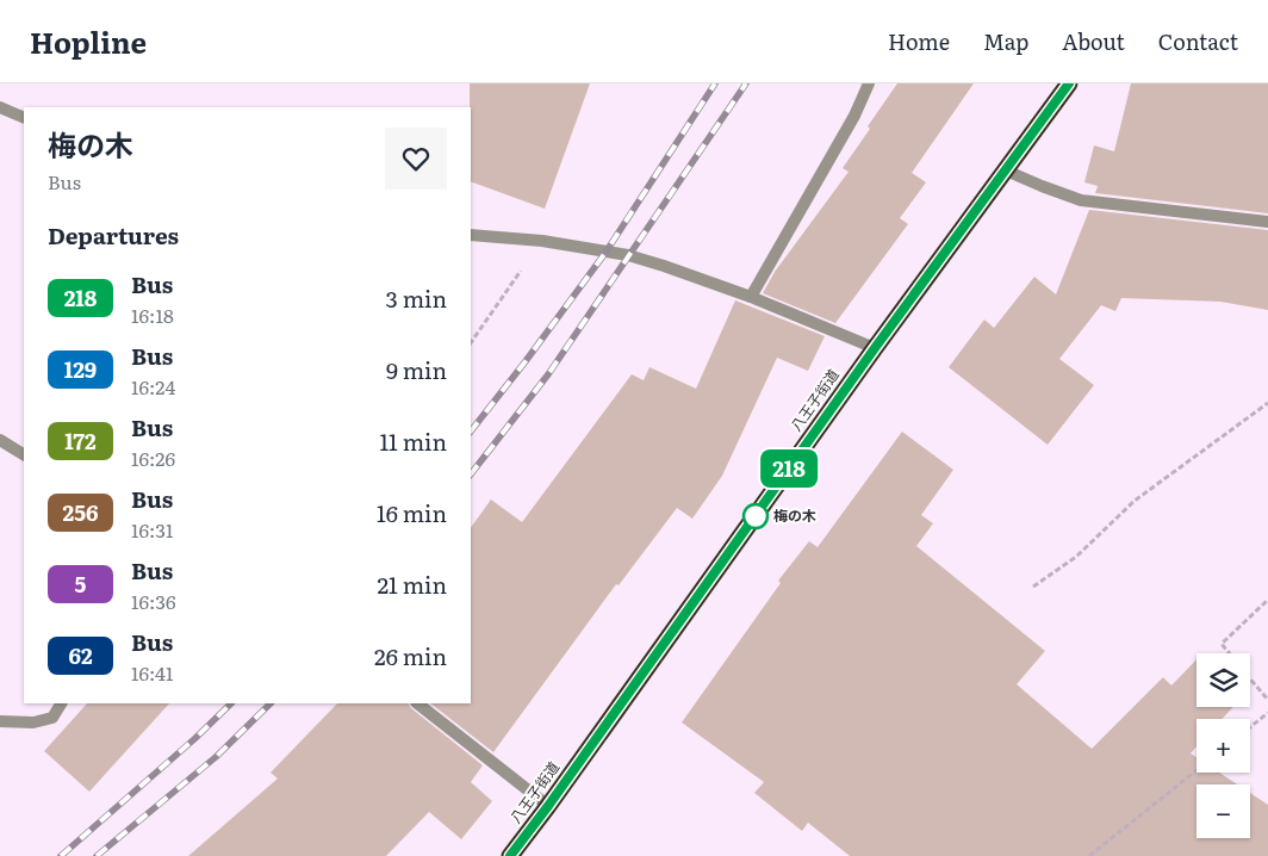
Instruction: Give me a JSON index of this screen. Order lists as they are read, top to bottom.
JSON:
{
  "streets": {
    "highway": ["八王子街道"]
  },
  "places": ["梅の木"],
  "lines": ["bus line 218"],
  "page": {
    "header": "Hopline",
    "nav": [
      "Home",
      "Map",
      "About",
      "Contact"
    ],
    "on_map": "218",
    "heading": [
      ["梅の木", "Bus"],
      "Departures"
    ],
    "list": [
      {
        "mark": "218",
        "name": "Bus",
        "note": "16:18",
        "value": "3 min"
      },
      {
        "mark": "129",
        "name": "Bus",
        "note": "16:24",
        "value": "9 min"
      },
      {
        "mark": "172",
        "name": "Bus",
        "note": "16:26",
        "value": "11 min"
      },
      {
        "mark": "256",
        "name": "Bus",
        "note": "16:31",
        "value": "16 min"
      },
      {
        "mark": "5",
        "name": "Bus",
        "note": "16:36",
        "value": "21 min"
      },
      {
        "mark": "62",
        "name": "Bus",
        "note": "16:41",
        "value": "26 min"
      }
    ],
    "map_buttons": ["+", "−"]
  }
}
